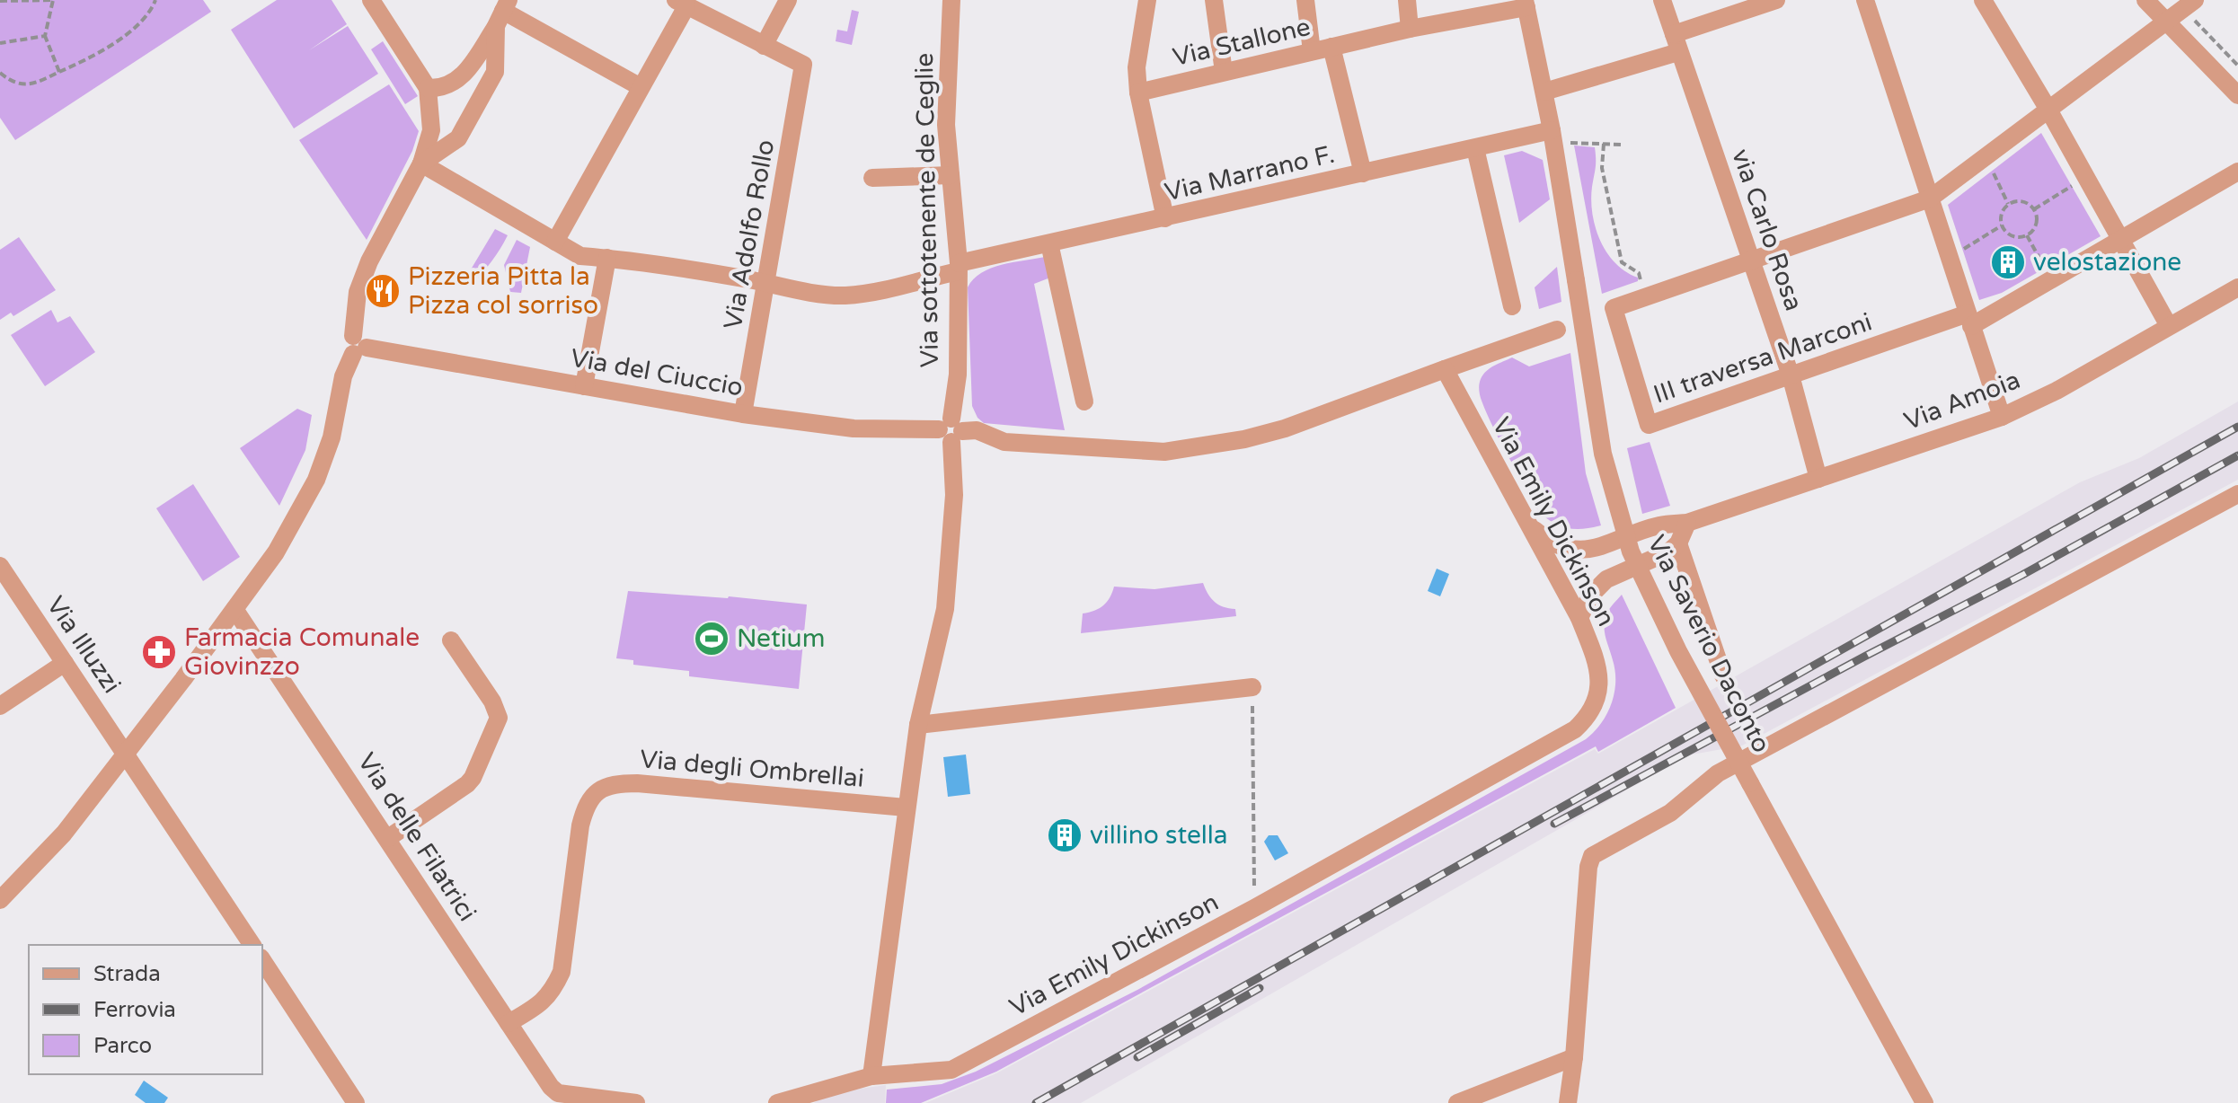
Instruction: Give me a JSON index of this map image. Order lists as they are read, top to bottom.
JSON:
{
  "streets": {
    "street": [
      "Via Stallone",
      "Via Marrano F.",
      "Via sottotenente de Ceglie",
      "via Carlo Rosa",
      "Via Adolfo Rollo",
      "III traversa Marconi",
      "Via del Ciuccio",
      "Via Amoia",
      "Via Emily Dickinson",
      "Via Saverio Daconto",
      "Via Illuzzi",
      "Via degli Ombrellai",
      "Via delle Filatrici"
    ]
  },
  "crossings": [
    ["Via Stallone", "Via Saverio Daconto"],
    ["Via Marrano F.", "Via sottotenente de Ceglie"],
    ["Via Marrano F.", "Via Adolfo Rollo"],
    ["Via Marrano F.", "Via Saverio Daconto"],
    ["Via sottotenente de Ceglie", "Via del Ciuccio"],
    ["via Carlo Rosa", "III traversa Marconi"],
    ["via Carlo Rosa", "Via Amoia"],
    ["Via Adolfo Rollo", "Via del Ciuccio"],
    ["Via Amoia", "Via Emily Dickinson"],
    ["Via degli Ombrellai", "Via delle Filatrici"]
  ],
  "places": {
    "building": ["velostazione", "villino stella"],
    "restaurant": ["Pizzeria Pitta la Pizza col sorriso"],
    "sports": ["Netium"],
    "pharmacy": ["Farmacia Comunale Giovinzzo"]
  },
  "legend": ["Strada", "Ferrovia", "Parco"]
}
